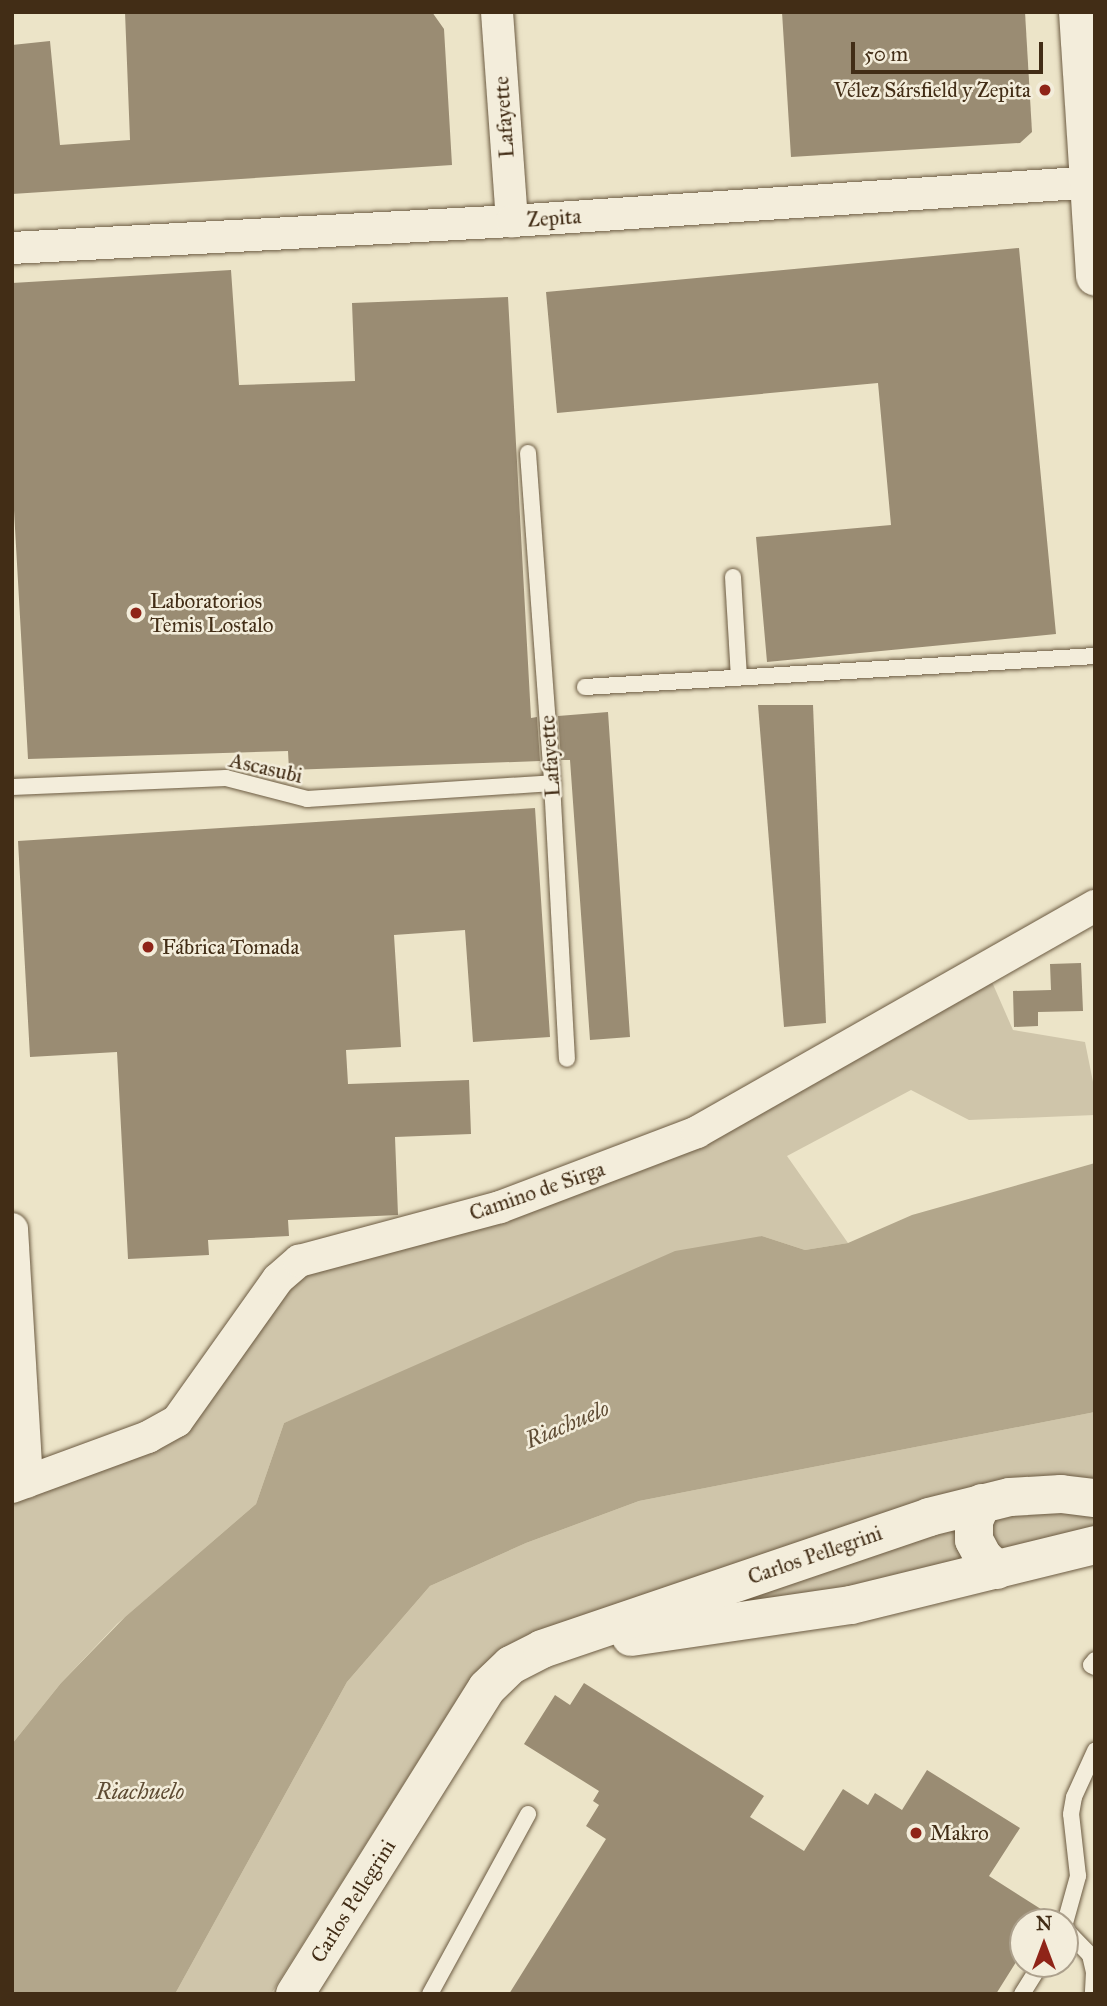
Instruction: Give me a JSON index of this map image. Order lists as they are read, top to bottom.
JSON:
{
  "streets": {
    "street": [
      "Lafayette",
      "Zepita",
      "Camino de Sirga",
      "Carlos Pellegrini"
    ],
    "lane": ["Ascasubi"]
  },
  "crossings": [
    ["Lafayette", "Zepita"],
    ["Lafayette", "Ascasubi"]
  ],
  "water": ["Riachuelo"],
  "places": [
    "Vélez Sársfield y Zepita",
    "Laboratorios Temis Lostalo",
    "Fábrica Tomada",
    "Makro"
  ],
  "scale_bar": "50 m",
  "north": "top"
}
